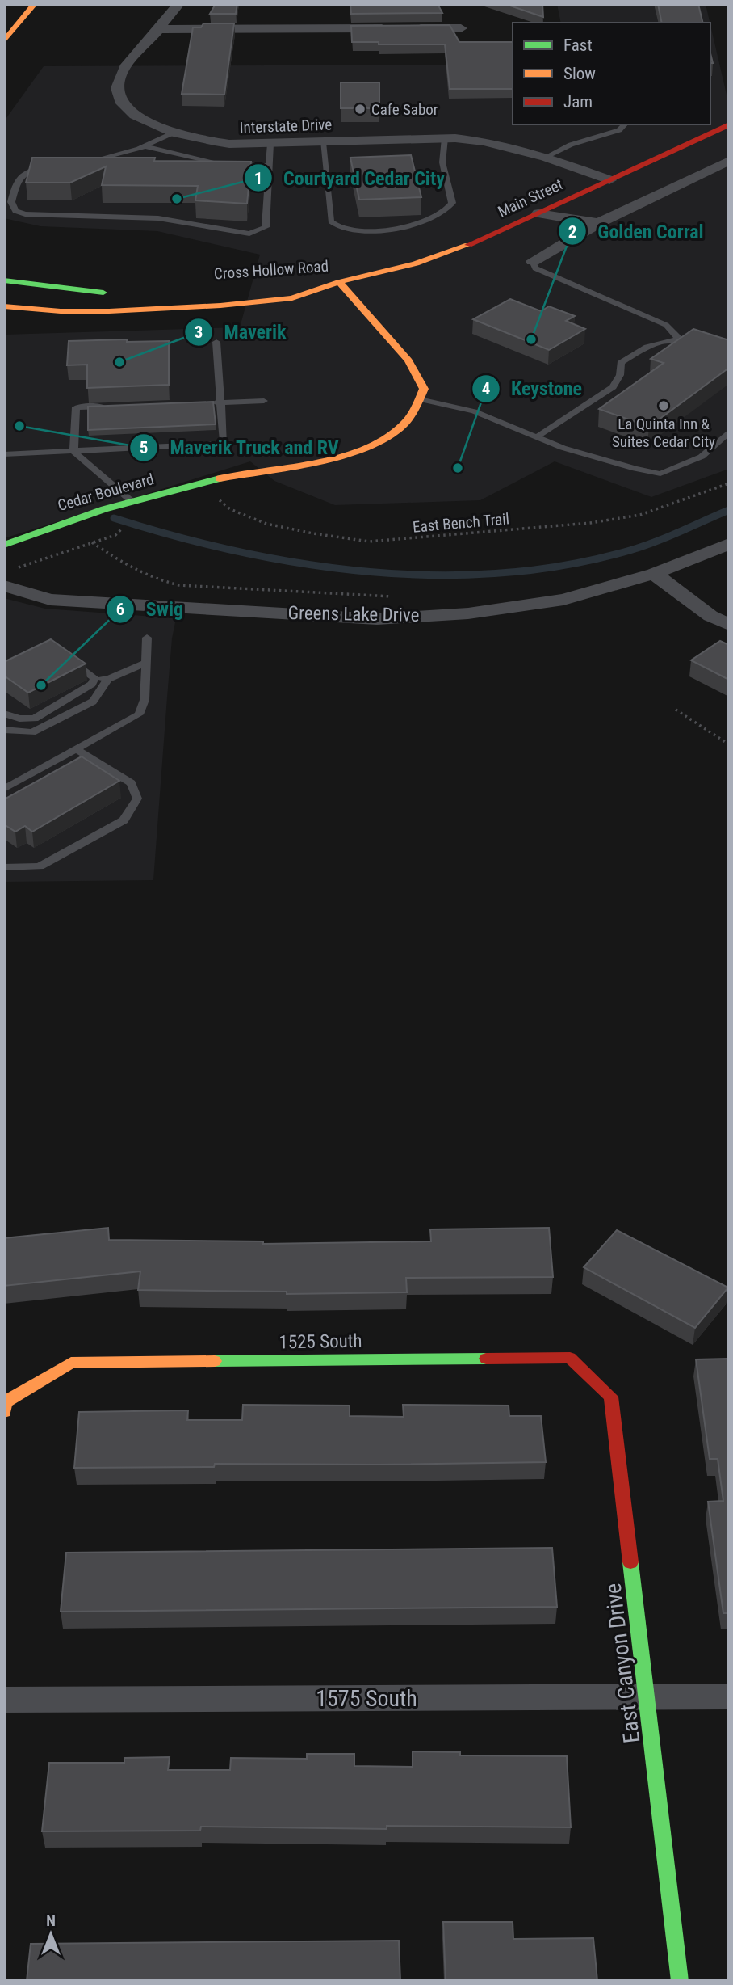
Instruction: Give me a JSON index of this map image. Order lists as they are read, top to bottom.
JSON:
{
  "streets": {
    "main road": [
      "Main Street",
      "Cross Hollow Road",
      "Cedar Boulevard",
      "1525 South",
      "East Canyon Drive"
    ],
    "street": ["Interstate Drive", "Greens Lake Drive", "1575 South"],
    "path": ["East Bench Trail"]
  },
  "crossings": [
    ["Interstate Drive", "Main Street"],
    ["Main Street", "Cross Hollow Road"],
    ["Cedar Boulevard", "East Bench Trail"],
    ["1525 South", "East Canyon Drive"],
    ["East Canyon Drive", "1575 South"]
  ],
  "places": [
    "Cafe Sabor",
    "Courtyard Cedar City",
    "Golden Corral",
    "Maverik",
    "La Quinta Inn & Suites Cedar City",
    "Maverik Truck and RV",
    "Keystone",
    "Swig"
  ],
  "legend": ["Fast", "Slow", "Jam"],
  "north": "top"
}
